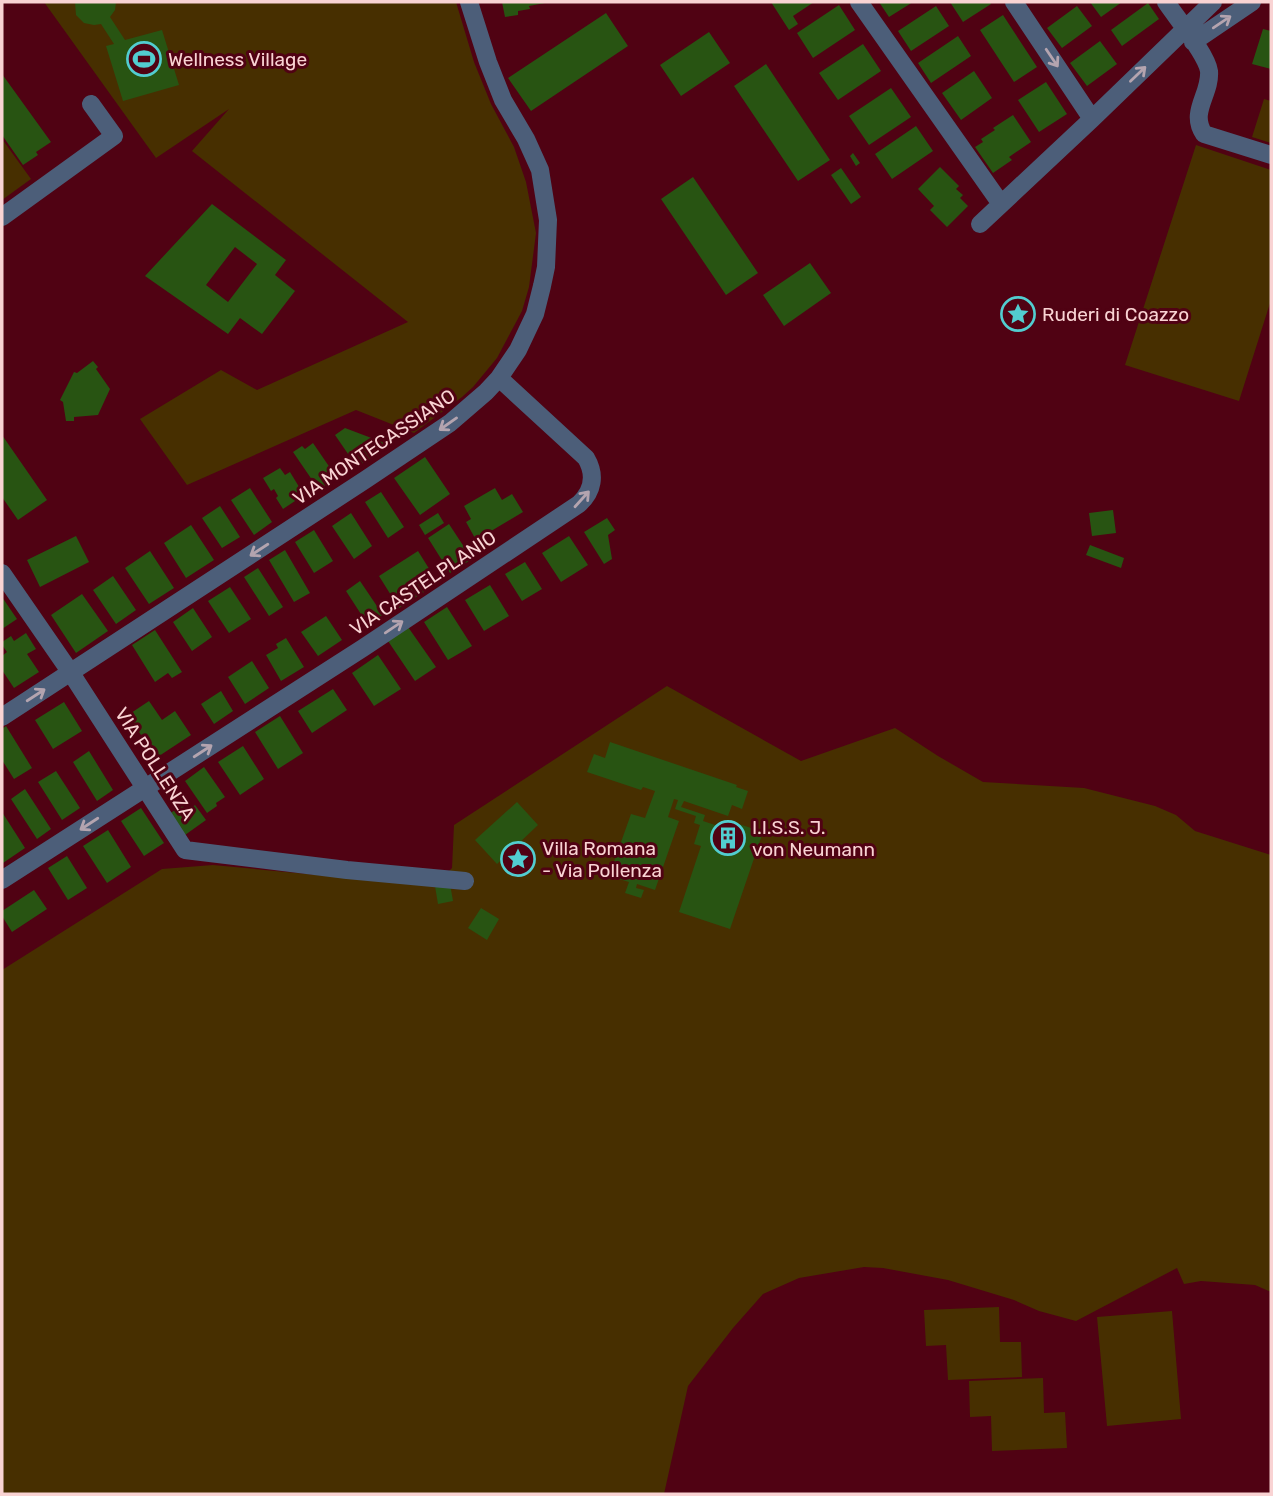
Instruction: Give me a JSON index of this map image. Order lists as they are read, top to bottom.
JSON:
{
  "streets": {
    "street": ["VIA MONTECASSIANO", "VIA CASTELPLANIO", "VIA POLLENZA"]
  },
  "crossings": [
    ["VIA MONTECASSIANO", "VIA CASTELPLANIO"],
    ["VIA MONTECASSIANO", "VIA POLLENZA"],
    ["VIA CASTELPLANIO", "VIA POLLENZA"]
  ],
  "places": {
    "sports": ["Wellness Village"],
    "place": ["Ruderi di Coazzo", "Villa Romana - Via Pollenza"],
    "building": ["I.I.S.S. J. von Neumann"]
  }
}
